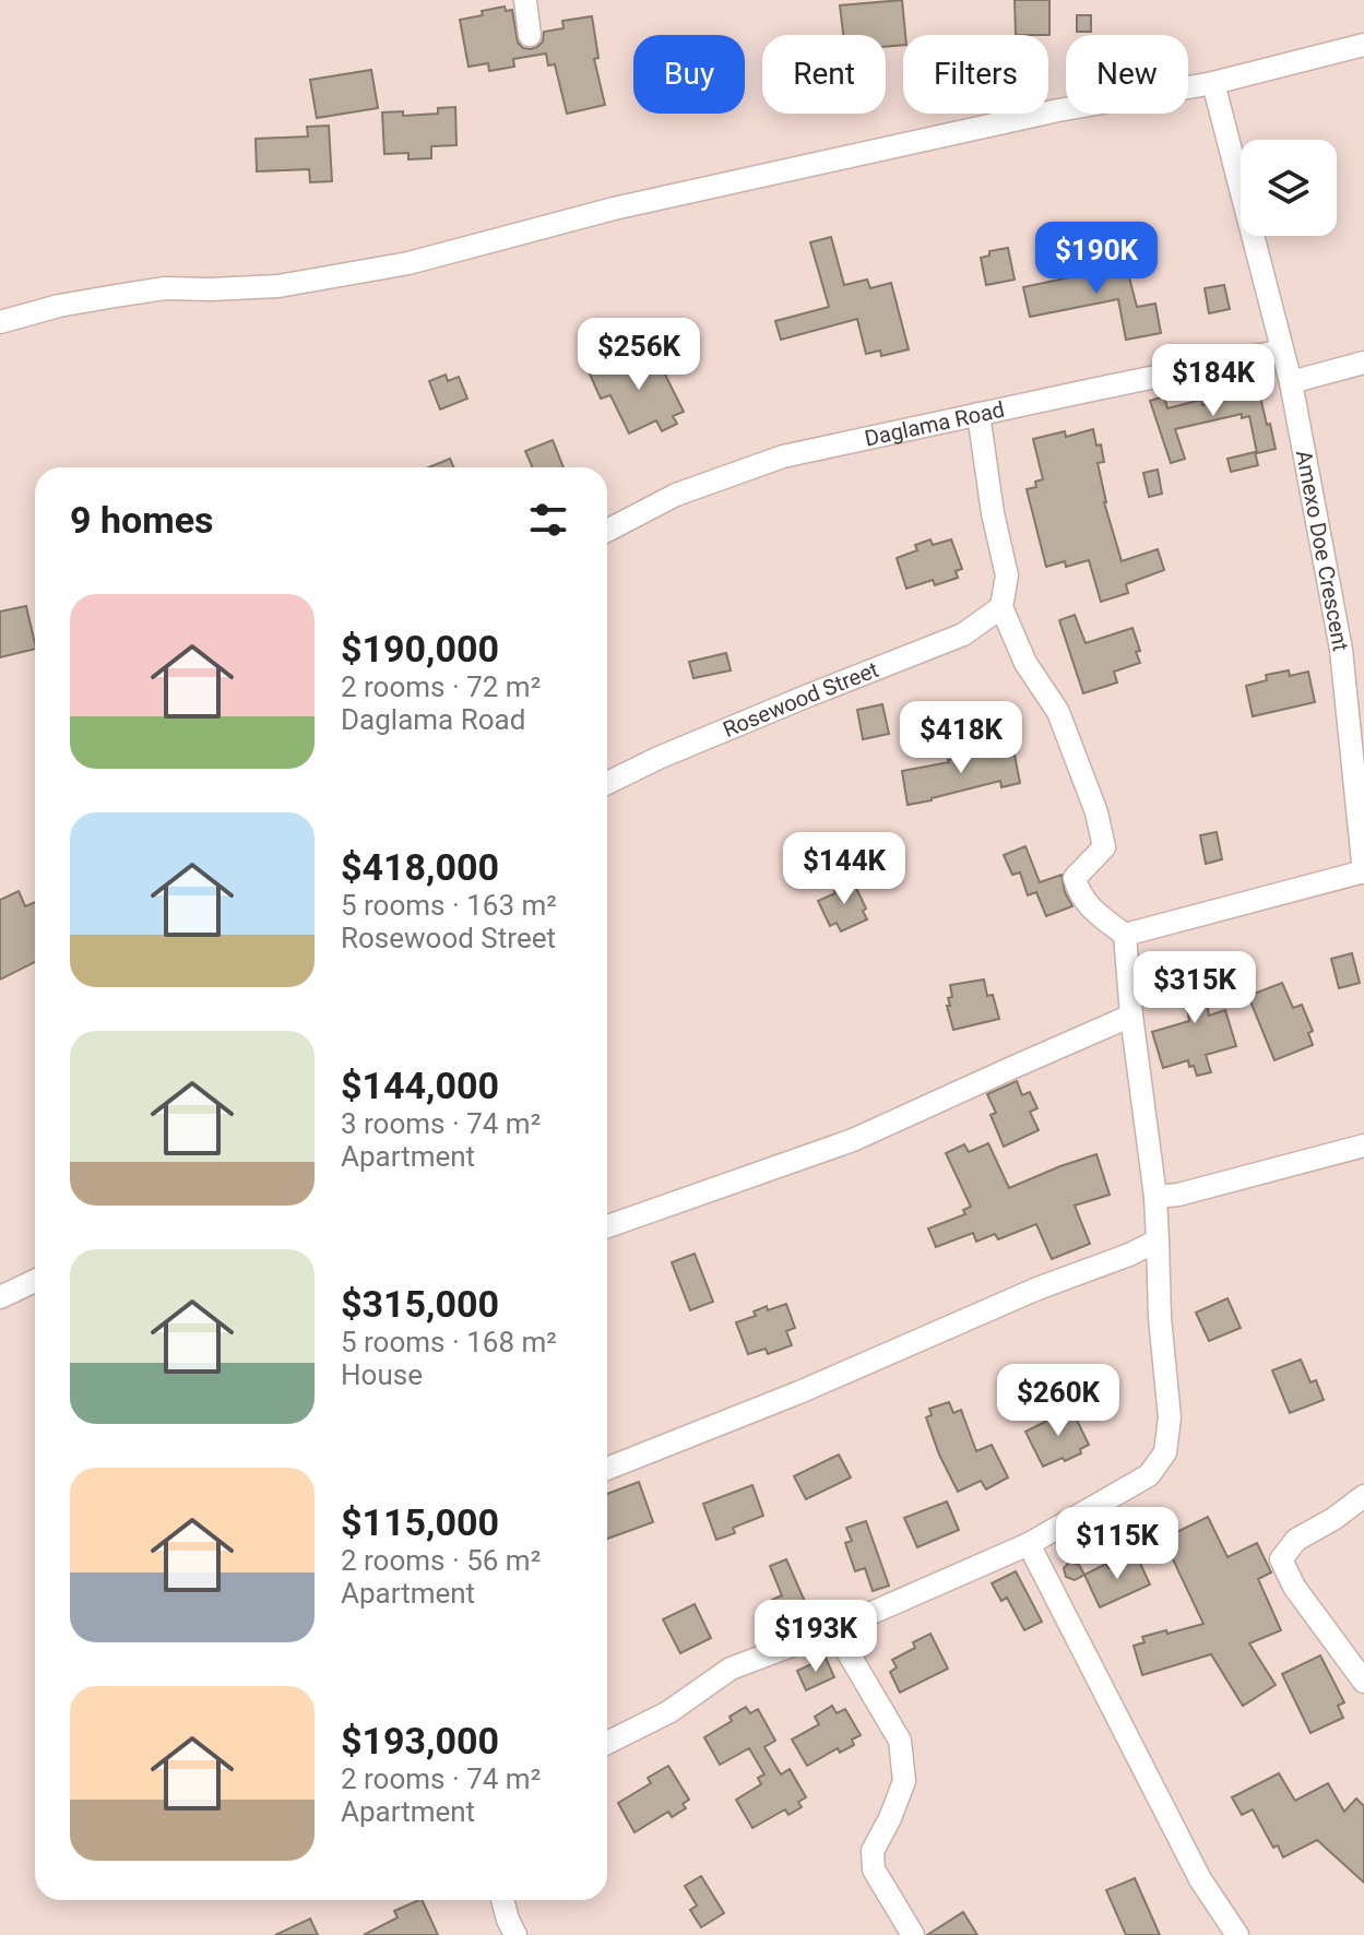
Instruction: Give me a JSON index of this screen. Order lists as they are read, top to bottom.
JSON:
{
  "streets": {
    "street": ["Daglama Road", "Amexo Doe Crescent", "Rosewood Street"]
  },
  "crossings": [
    ["Daglama Road", "Amexo Doe Crescent"]
  ],
  "page": {
    "chip": [
      "Buy",
      "Rent",
      "Filters",
      "New"
    ],
    "price": [
      "$190K",
      "$256K",
      "$184K",
      "$418K",
      "$144K",
      "$315K",
      "$260K",
      "$115K",
      "$193K"
    ],
    "heading": "9 homes",
    "list": [
      {
        "name": "$190,000",
        "note": "2 rooms · 72 m² · Daglama Road"
      },
      {
        "name": "$418,000",
        "note": "5 rooms · 163 m² · Rosewood Street"
      },
      {
        "name": "$144,000",
        "note": "3 rooms · 74 m² · Apartment"
      },
      {
        "name": "$315,000",
        "note": "5 rooms · 168 m² · House"
      },
      {
        "name": "$115,000",
        "note": "2 rooms · 56 m² · Apartment"
      },
      {
        "name": "$193,000",
        "note": "2 rooms · 74 m² · Apartment"
      }
    ]
  }
}
